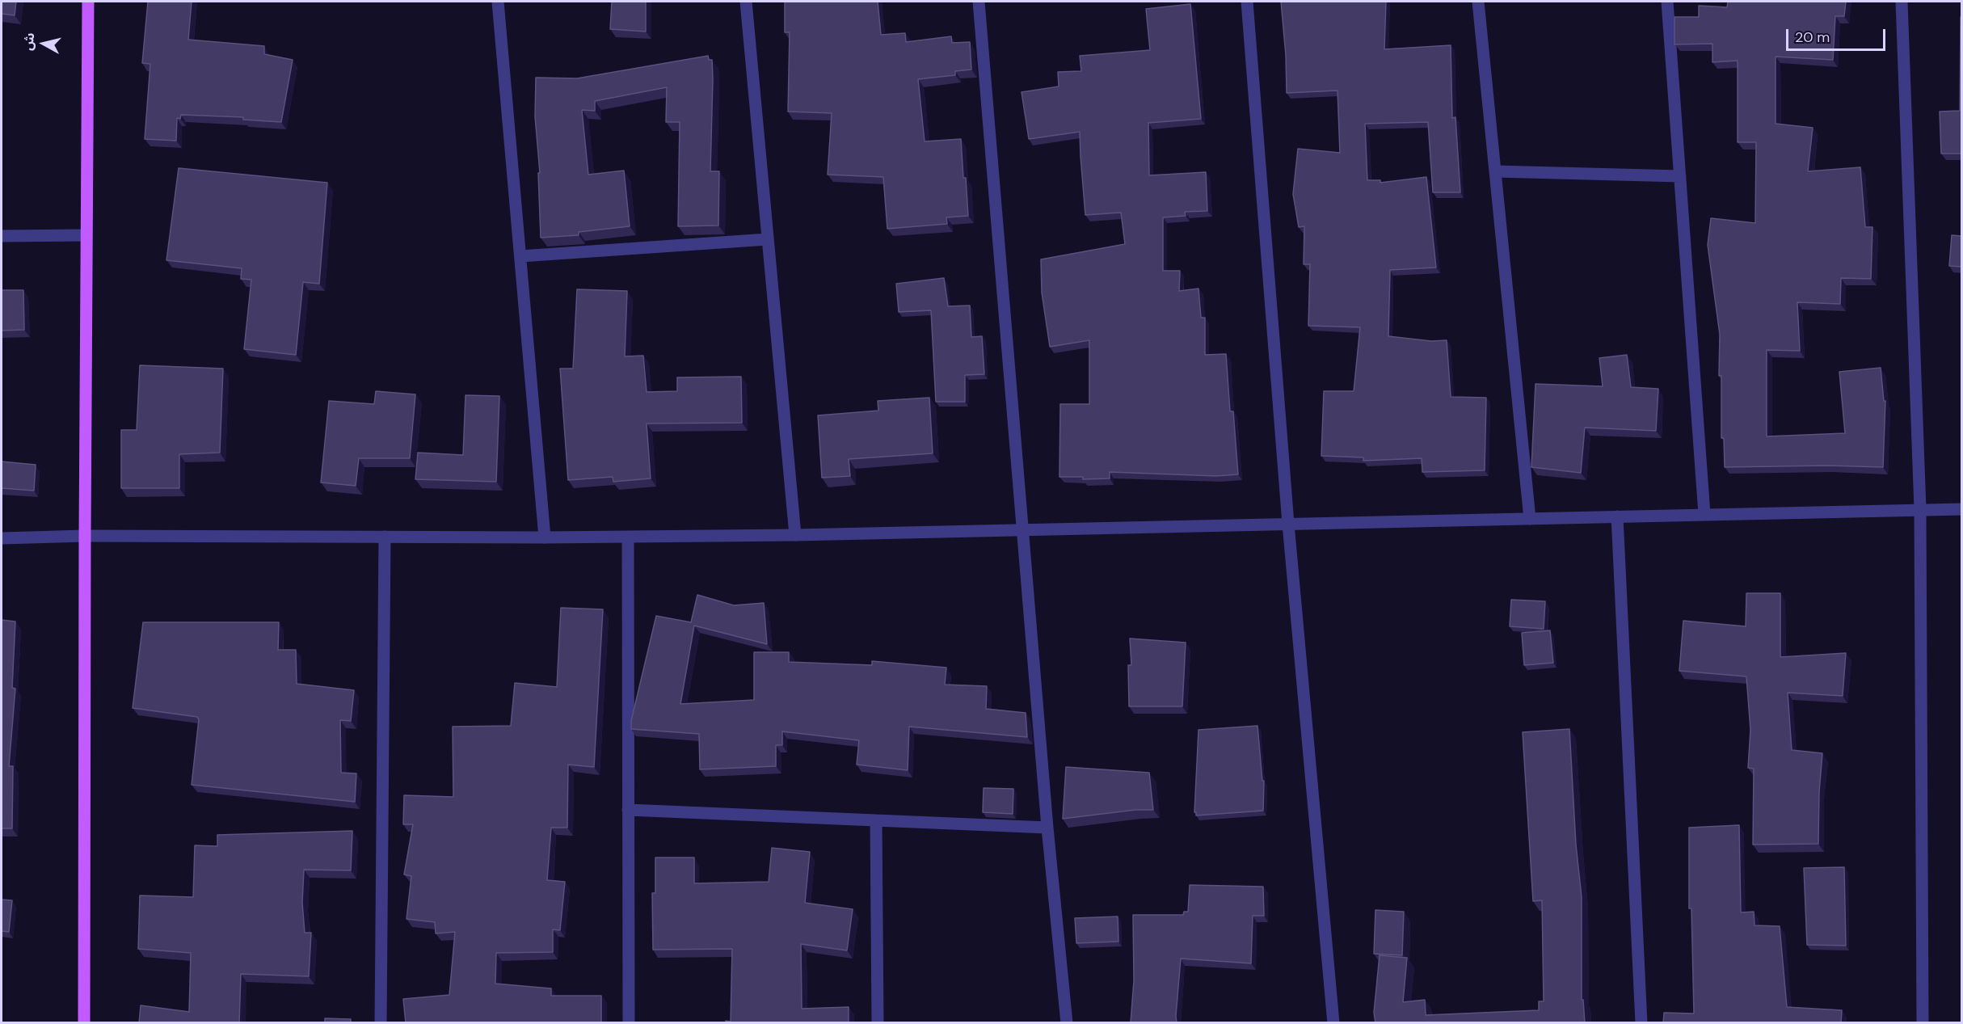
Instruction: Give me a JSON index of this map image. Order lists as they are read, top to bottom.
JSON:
{
  "scale_bar": "20 m",
  "north": "left"
}
